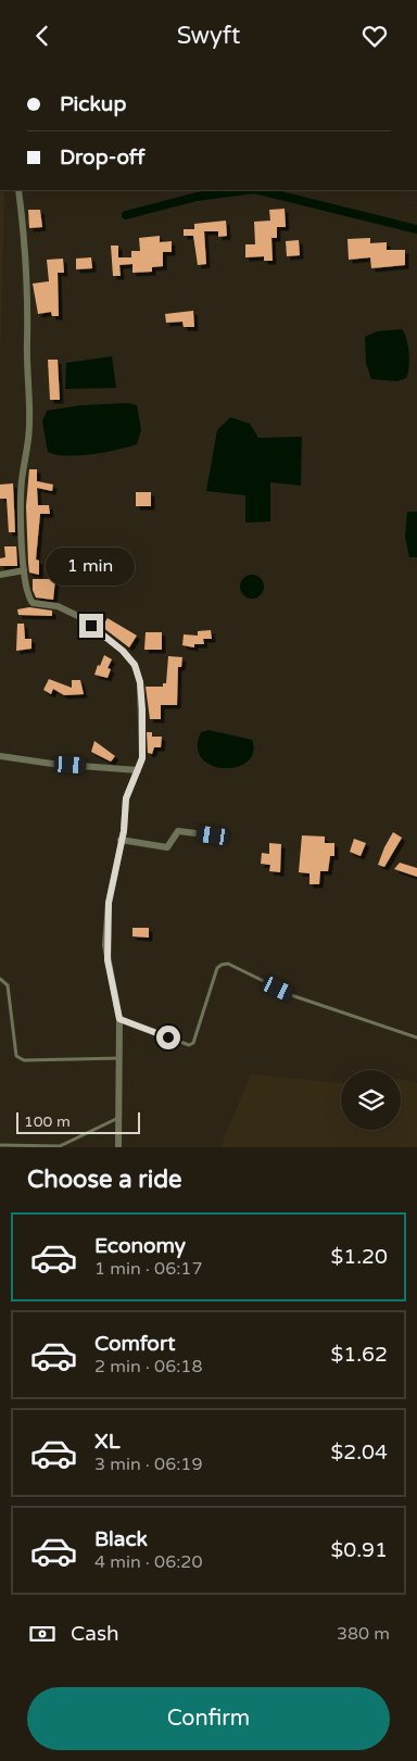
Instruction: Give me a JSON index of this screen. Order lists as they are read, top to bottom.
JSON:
{
  "scale_bar": "100 m",
  "page": {
    "header": "Swyft",
    "banner": ["Pickup", "Drop-off"],
    "bubble": "1 min",
    "scale": "100 m",
    "heading": "Choose a ride",
    "list": [
      {
        "name": "Economy",
        "note": "1 min · 06:17",
        "value": "$1.20"
      },
      {
        "name": "Comfort",
        "note": "2 min · 06:18",
        "value": "$1.62"
      },
      {
        "name": "XL",
        "note": "3 min · 06:19",
        "value": "$2.04"
      },
      {
        "name": "Black",
        "note": "4 min · 06:20",
        "value": "$0.91"
      }
    ],
    "pay": ["Cash", "380 m"],
    "buttons": "Confirm"
  }
}
